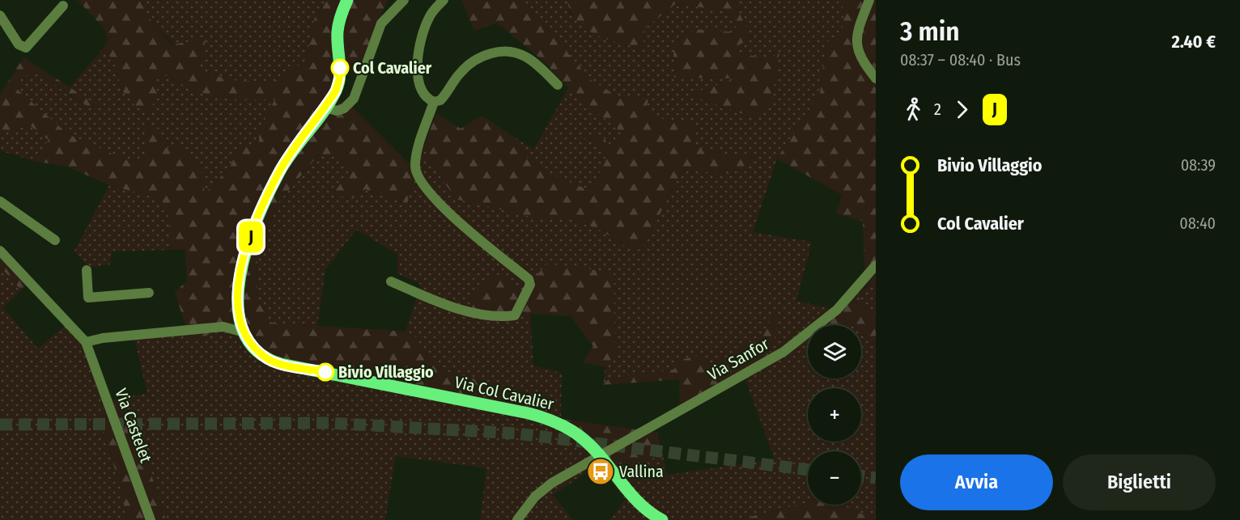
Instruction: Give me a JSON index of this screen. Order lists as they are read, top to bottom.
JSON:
{
  "streets": {
    "main road": ["Via Col Cavalier"],
    "street": ["Via Sanfor", "Via Castelet"]
  },
  "crossings": [
    ["Via Sanfor", "Via Col Cavalier"]
  ],
  "places": {
    "other": ["Col Cavalier", "Bivio Villaggio"],
    "bus stop": ["Vallina"]
  },
  "lines": ["bus line J"],
  "page": {
    "on_map": "J",
    "heading": ["3 min", "08:37 – 08:40 · Bus", "2.40 €"],
    "legs": ["2", "J"],
    "list": [
      {
        "name": "Bivio Villaggio",
        "value": "08:39"
      },
      {
        "name": "Col Cavalier",
        "value": "08:40"
      }
    ],
    "map_buttons": ["+", "−"],
    "buttons": ["Avvia", "Biglietti"]
  }
}
